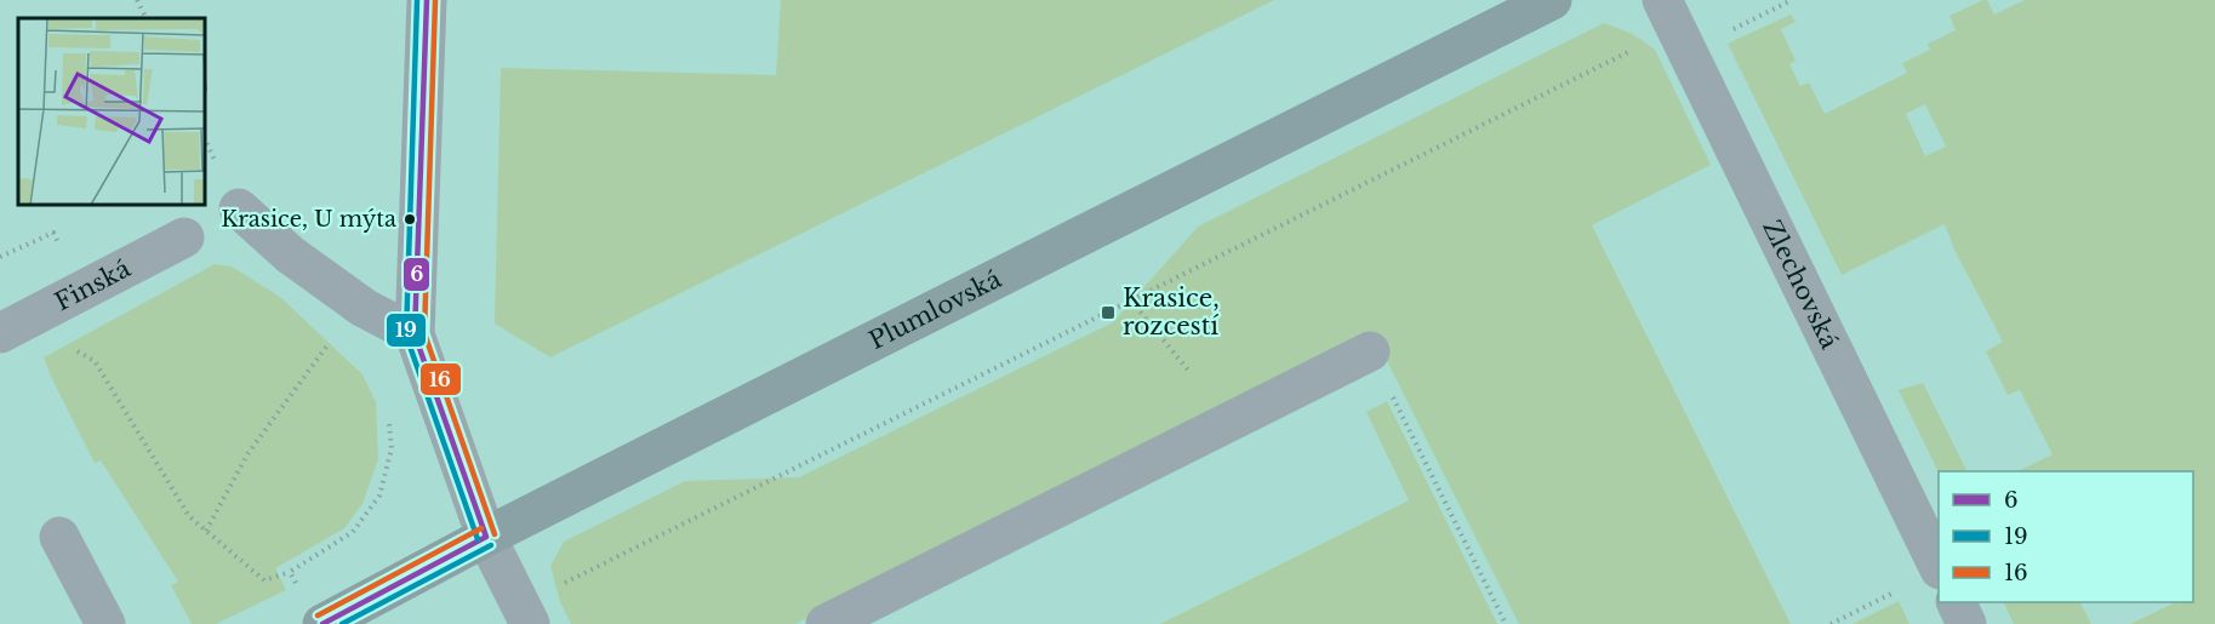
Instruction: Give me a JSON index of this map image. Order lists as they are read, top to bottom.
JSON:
{
  "streets": {
    "main road": ["Plumlovská"],
    "street": ["Finská", "Zlechovská"]
  },
  "places": {
    "other": ["Krasice, U mýta"],
    "transit": ["Krasice, rozcestí"]
  },
  "lines": ["transit line 6", "transit line 19", "transit line 16"],
  "legend": ["6", "19", "16"]
}
